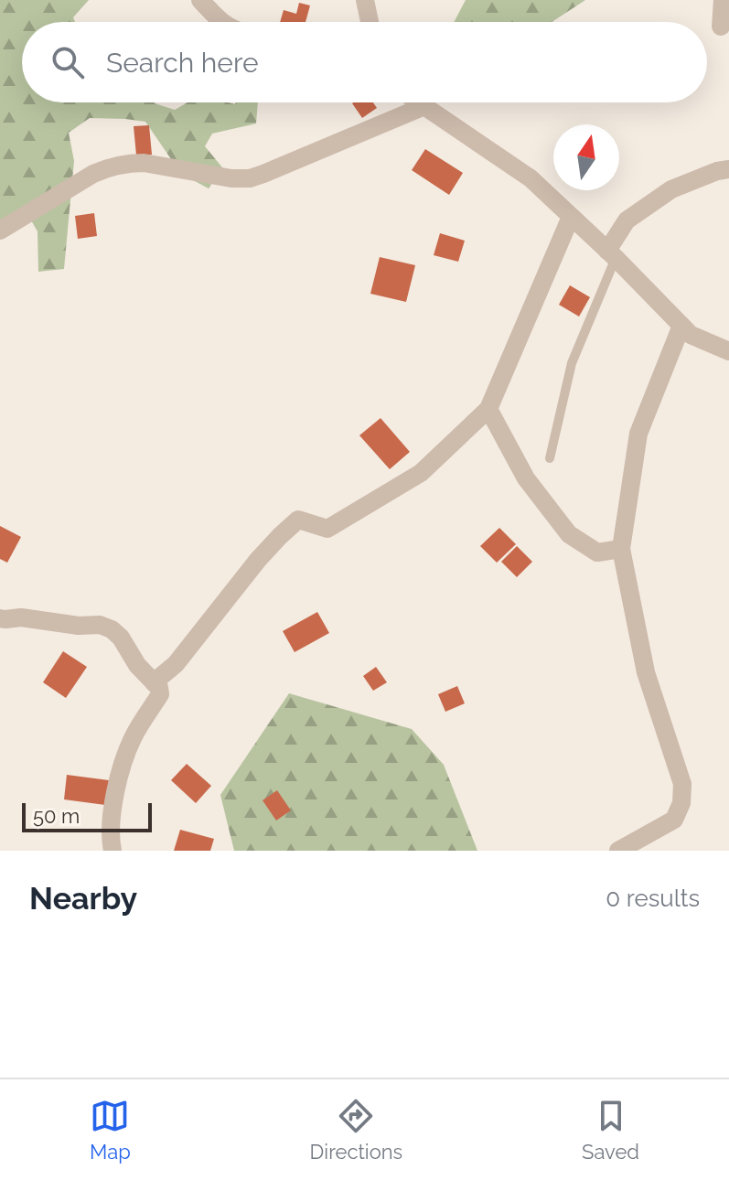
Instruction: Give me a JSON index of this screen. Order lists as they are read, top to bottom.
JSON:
{
  "scale_bar": "50 m",
  "north": "top",
  "page": {
    "search": "Search here",
    "scale": "50 m",
    "heading": ["Nearby", "0 results"],
    "nav": ["Map", "Directions", "Saved"]
  }
}
